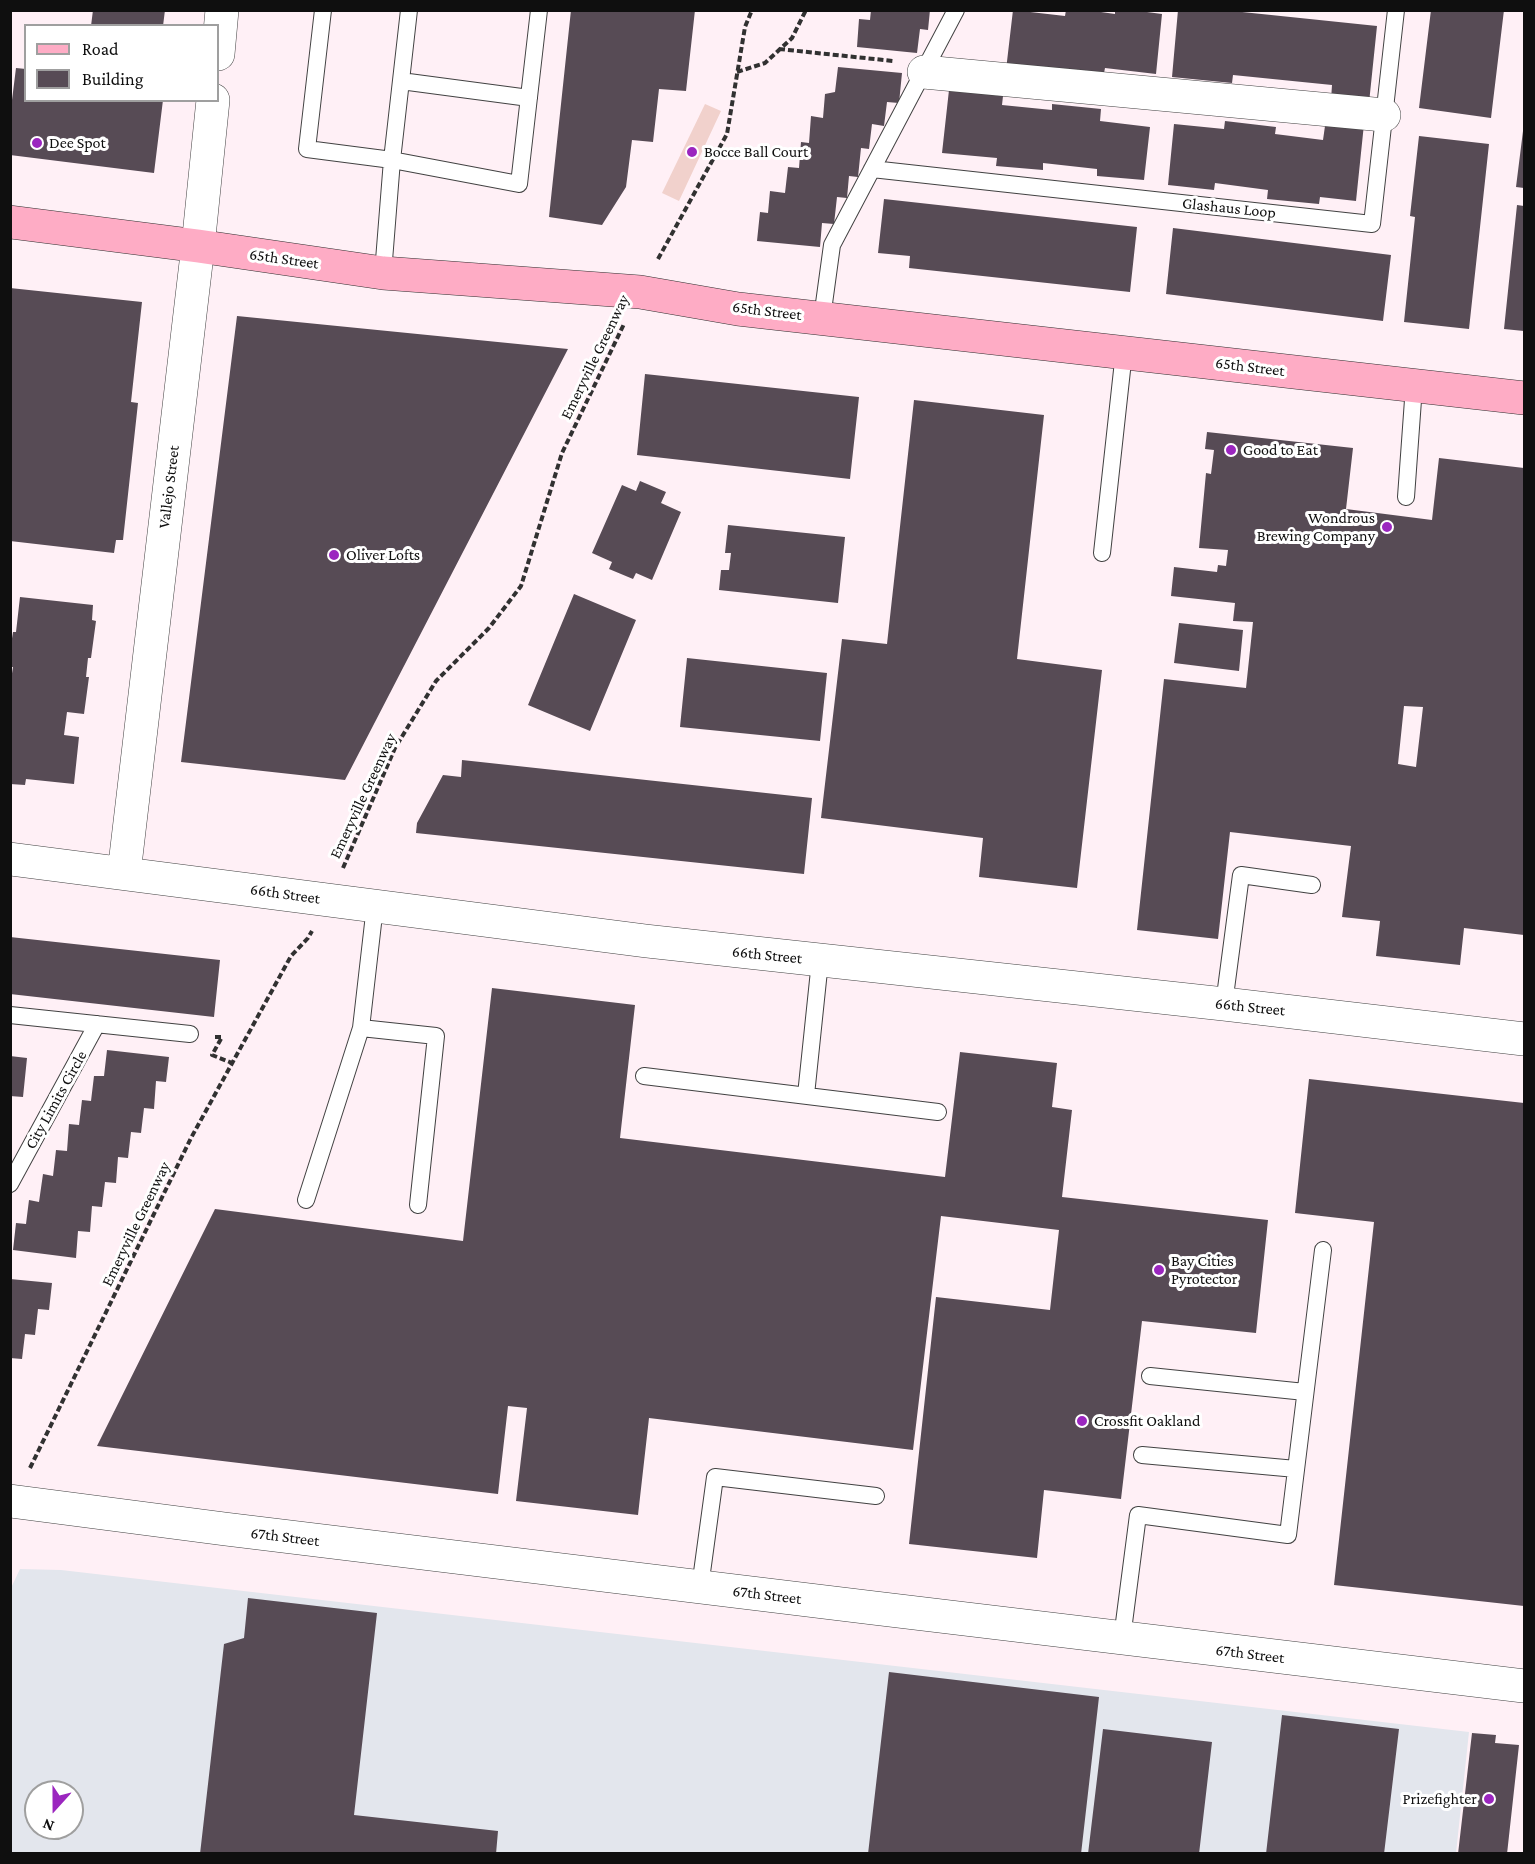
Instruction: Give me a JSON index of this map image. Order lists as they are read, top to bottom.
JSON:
{
  "streets": {
    "street": [
      "65th Street",
      "Vallejo Street",
      "66th Street",
      "67th Street"
    ],
    "lane": ["Glashaus Loop", "City Limits Circle"],
    "path": ["Emeryville Greenway"]
  },
  "crossings": [
    ["65th Street", "Emeryville Greenway"],
    ["65th Street", "Vallejo Street"],
    ["Emeryville Greenway", "66th Street"],
    ["Emeryville Greenway", "67th Street"],
    ["Vallejo Street", "66th Street"]
  ],
  "places": [
    "Dee Spot",
    "Bocce Ball Court",
    "Good to Eat",
    "Wondrous Brewing Company",
    "Oliver Lofts",
    "Bay Cities Pyrotector",
    "Crossfit Oakland",
    "Prizefighter"
  ],
  "legend": ["Road", "Building"],
  "north": "bottom"
}
